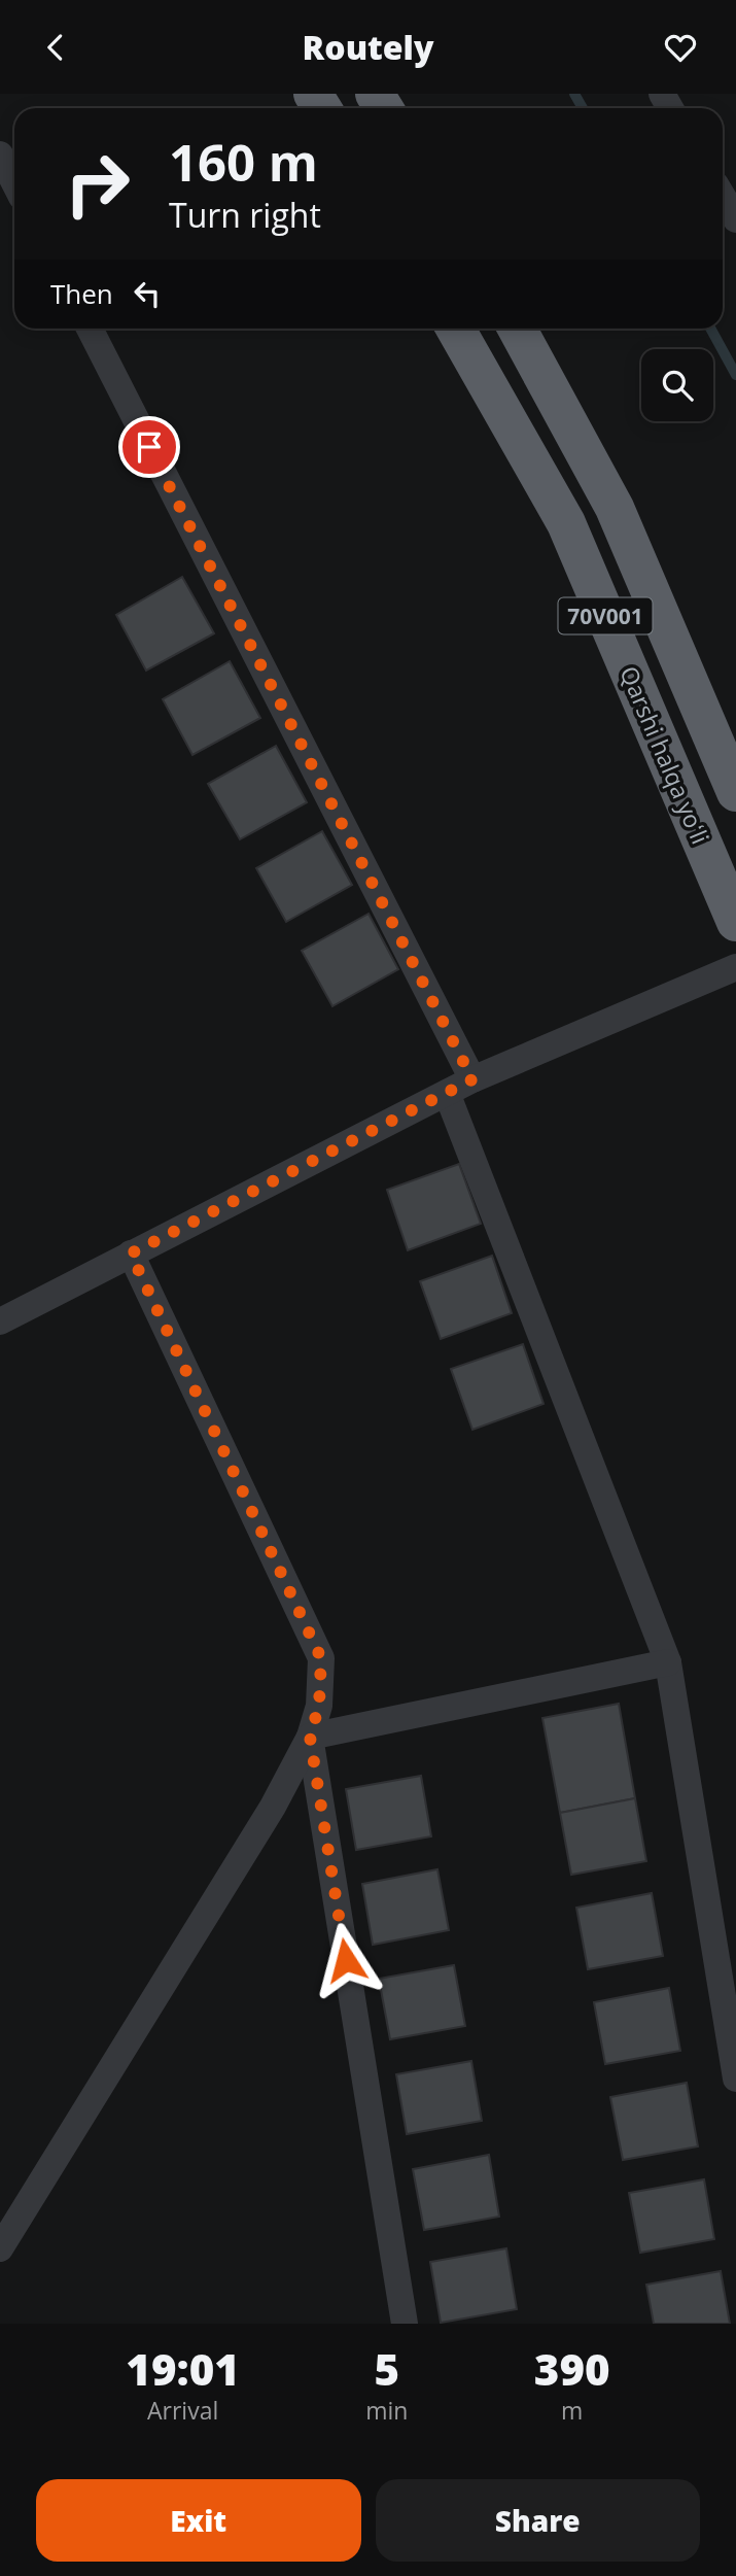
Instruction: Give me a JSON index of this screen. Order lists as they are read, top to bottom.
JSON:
{
  "streets": {
    "highway": ["70V001", "Qarshi halqa yoʻli"]
  },
  "page": {
    "header": "Routely",
    "turn": ["160 m", "Turn right"],
    "then": "Then",
    "eta": [
      "19:01",
      "Arrival",
      "5",
      "min",
      "390",
      "m"
    ],
    "buttons": ["Exit", "Share"]
  }
}
